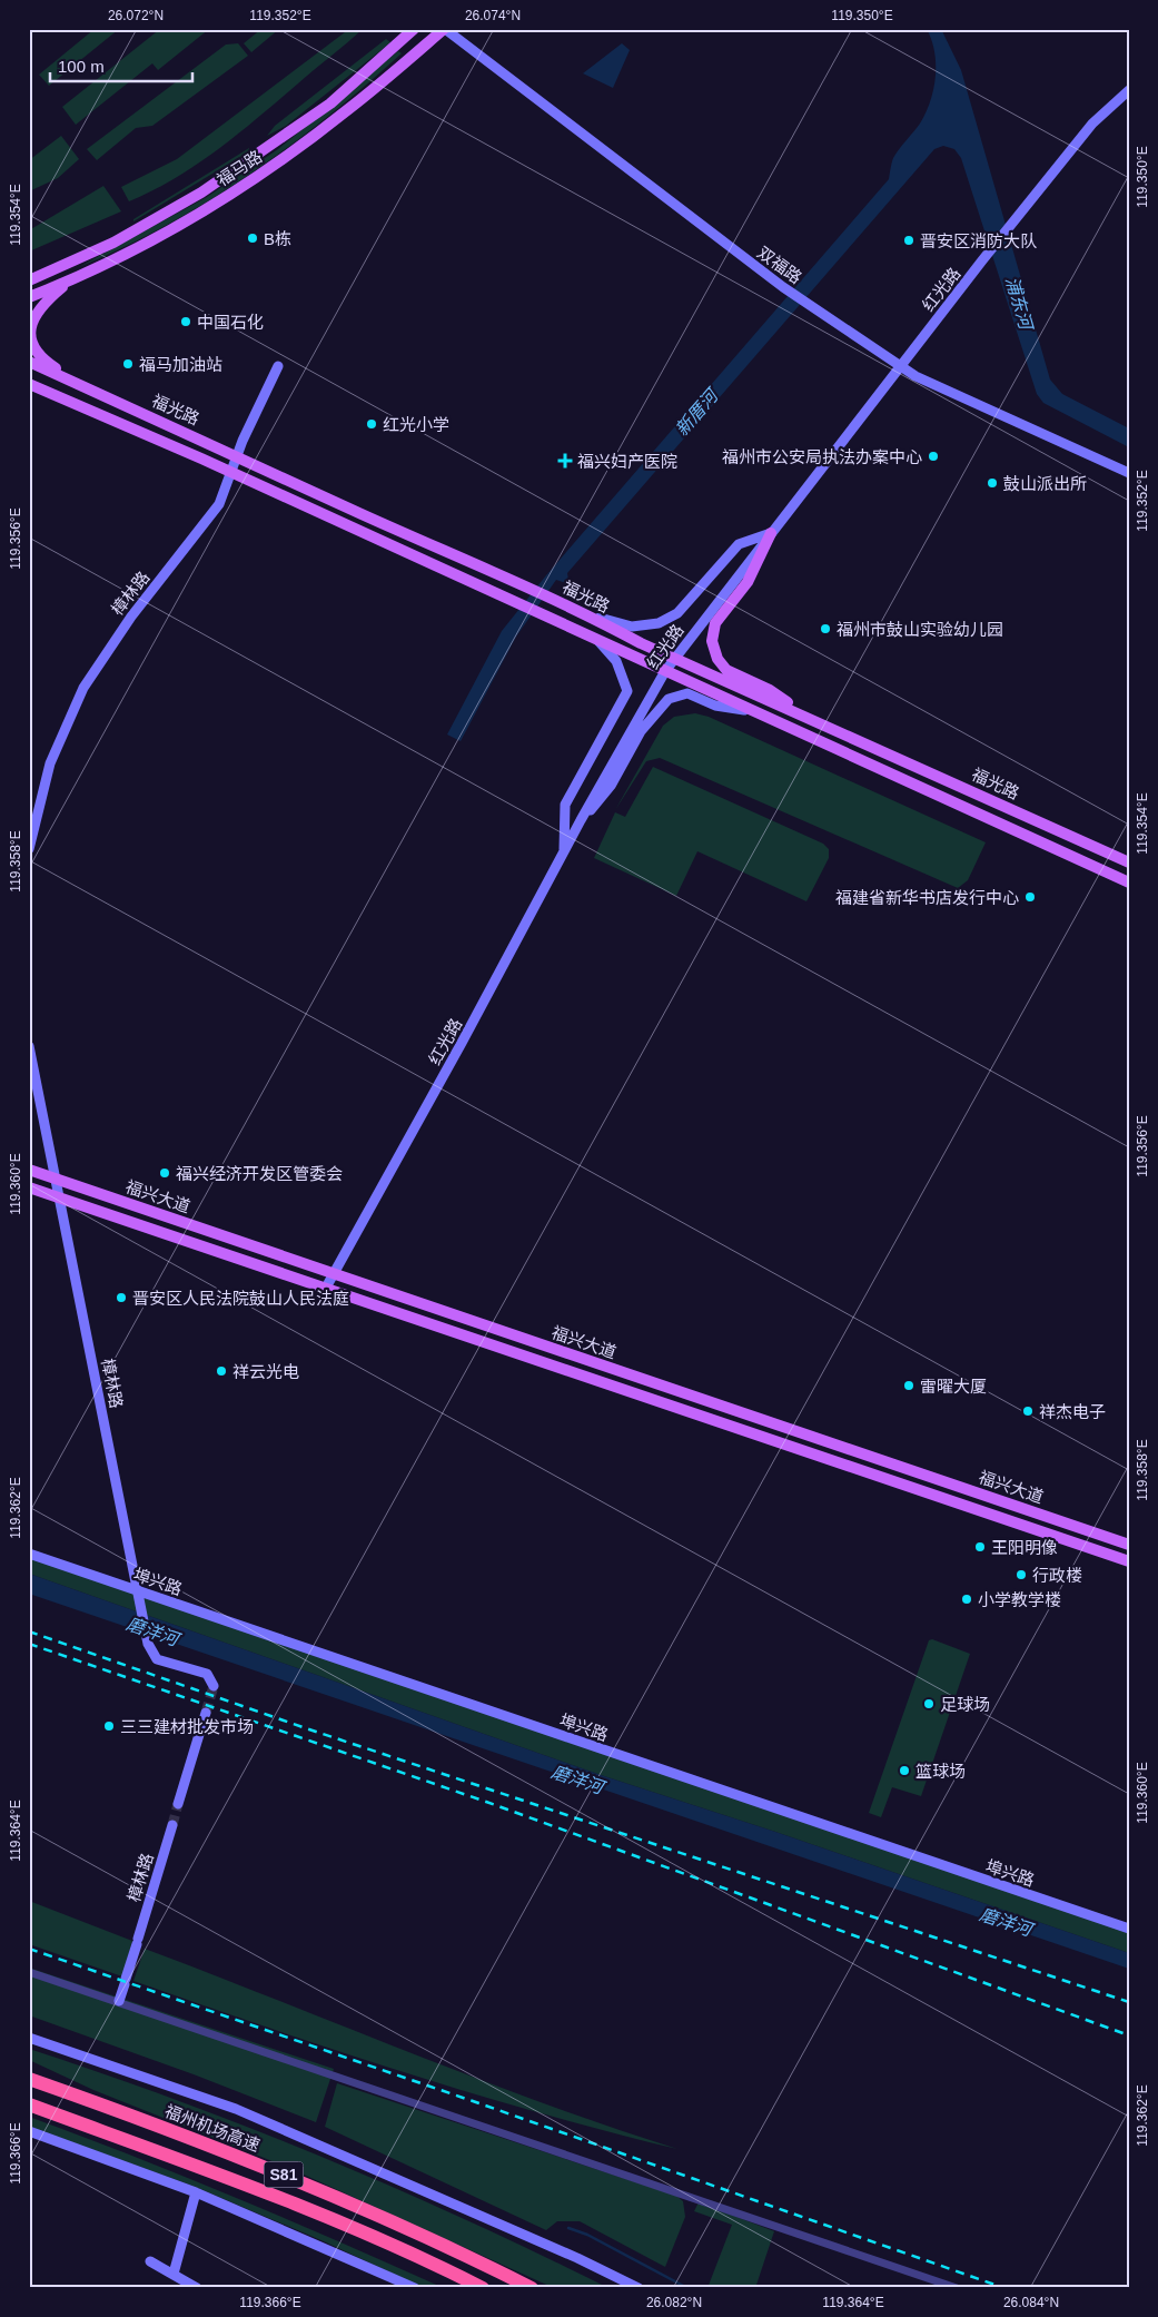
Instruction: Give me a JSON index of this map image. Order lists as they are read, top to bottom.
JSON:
{
  "streets": {
    "highway": ["福州机场高速", "S81"],
    "main road": ["福马路", "福光路", "福兴大道"],
    "street": [
      "双福路",
      "红光路",
      "樟林路",
      "埠兴路"
    ]
  },
  "crossings": [
    ["福马路", "双福路"],
    ["双福路", "红光路"],
    ["红光路", "福光路"],
    ["红光路", "福兴大道"],
    ["福光路", "樟林路"],
    ["樟林路", "福兴大道"],
    ["樟林路", "埠兴路"]
  ],
  "water": ["浦东河", "新厝河", "磨洋河"],
  "places": {
    "other": [
      "B栋",
      "晋安区消防大队",
      "中国石化",
      "福马加油站",
      "红光小学",
      "福州市公安局执法办案中心",
      "鼓山派出所",
      "福州市鼓山实验幼儿园",
      "福建省新华书店发行中心",
      "福兴经济开发区管委会",
      "晋安区人民法院鼓山人民法庭",
      "祥云光电",
      "雷曜大厦",
      "祥杰电子",
      "王阳明像",
      "行政楼",
      "小学教学楼",
      "足球场",
      "三三建材批发市场",
      "篮球场"
    ],
    "health": ["福兴妇产医院"]
  },
  "scale_bar": "100 m",
  "coordinates": [
    "26.072°N",
    "119.352°E",
    "26.074°N",
    "119.350°E",
    "119.354°E",
    "119.356°E",
    "119.358°E",
    "119.360°E",
    "119.362°E",
    "119.364°E",
    "119.366°E",
    "26.082°N",
    "26.084°N"
  ]
}
